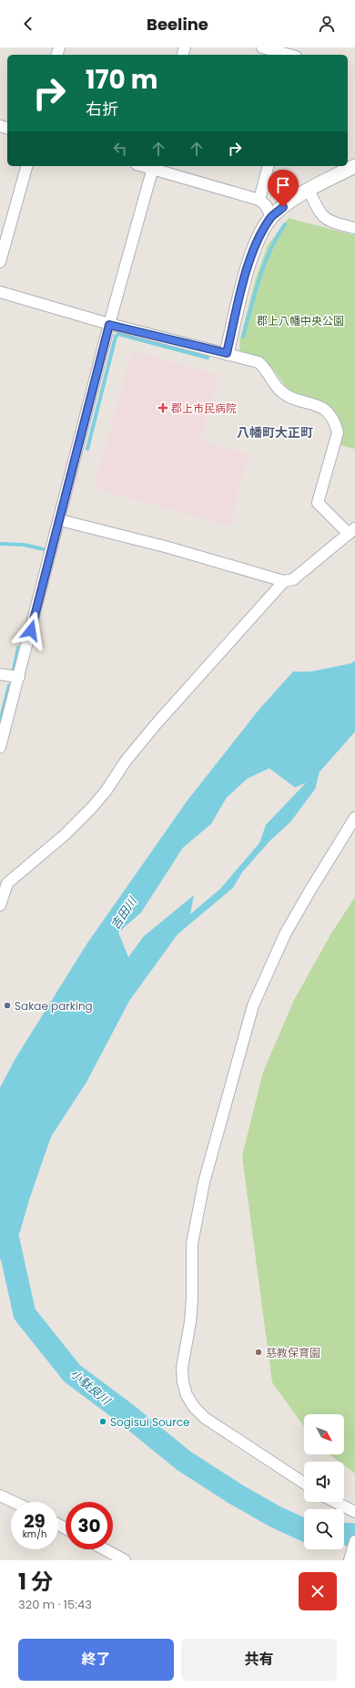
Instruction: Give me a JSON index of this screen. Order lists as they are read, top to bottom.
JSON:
{
  "districts": ["八幡町大正町"],
  "water": ["吉田川", "小駄良川"],
  "parks": ["郡上八幡中央公園"],
  "places": {
    "health": ["郡上市民病院"],
    "other": ["Sakae parking", "慈教保育園", "Sogisui Source"]
  },
  "north": "bottom right",
  "page": {
    "header": "Beeline",
    "turn": ["170 m", "右折"],
    "speed": "29 km/h",
    "limit": "30",
    "heading": ["1 分", "320 m · 15:43"],
    "buttons": ["終了", "共有"]
  }
}
